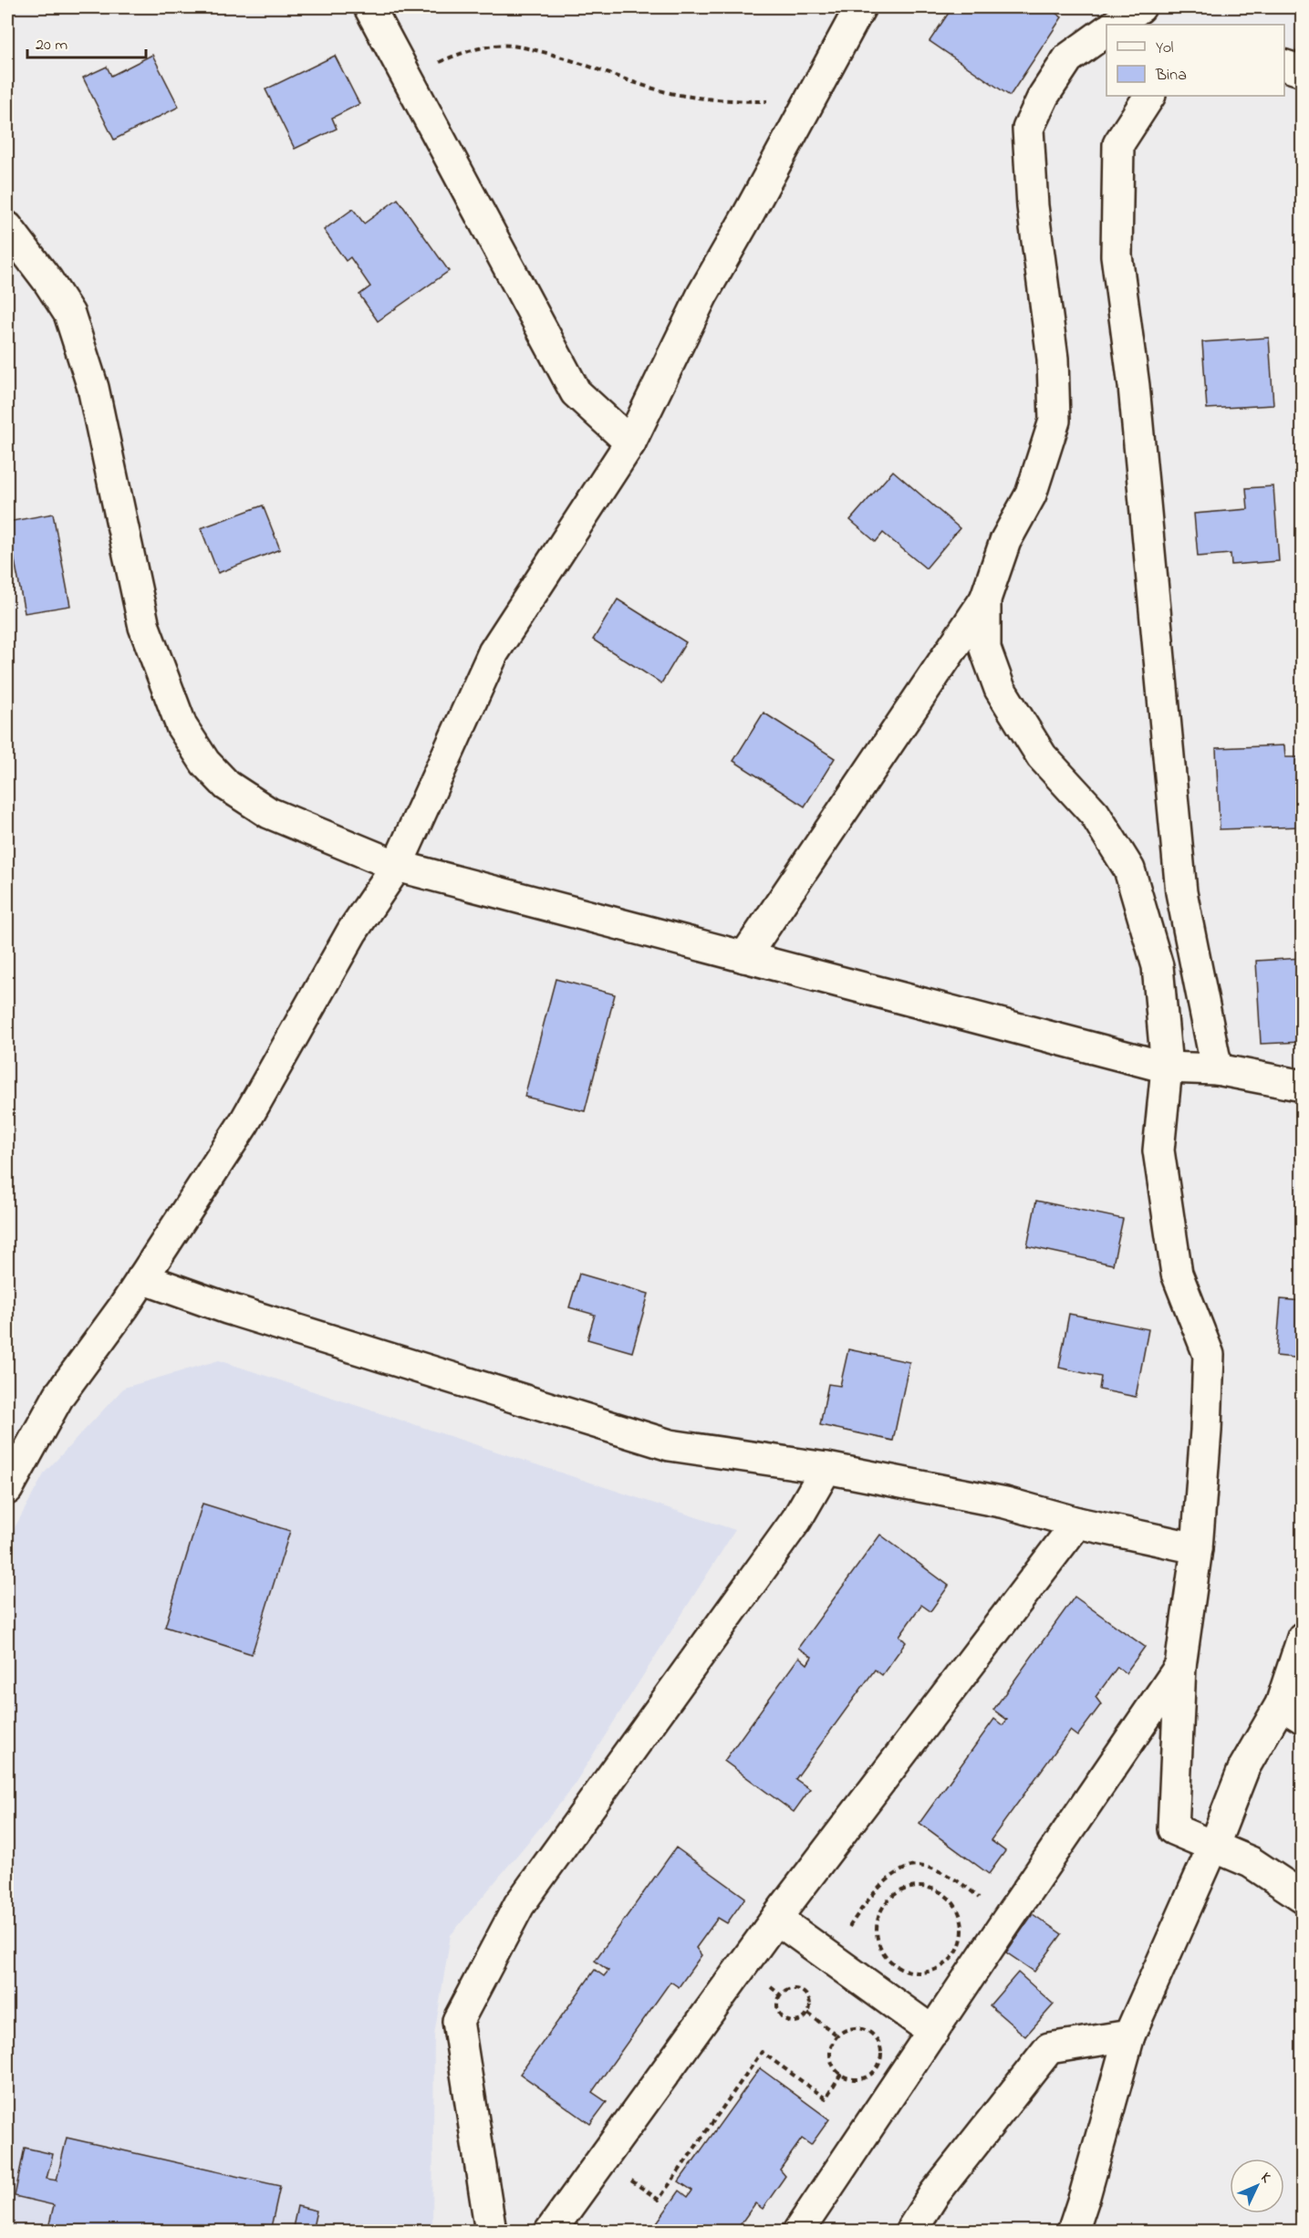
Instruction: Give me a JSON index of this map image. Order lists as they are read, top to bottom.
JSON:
{
  "legend": ["Yol", "Bina"],
  "scale_bar": "20 m",
  "north": "top right"
}
